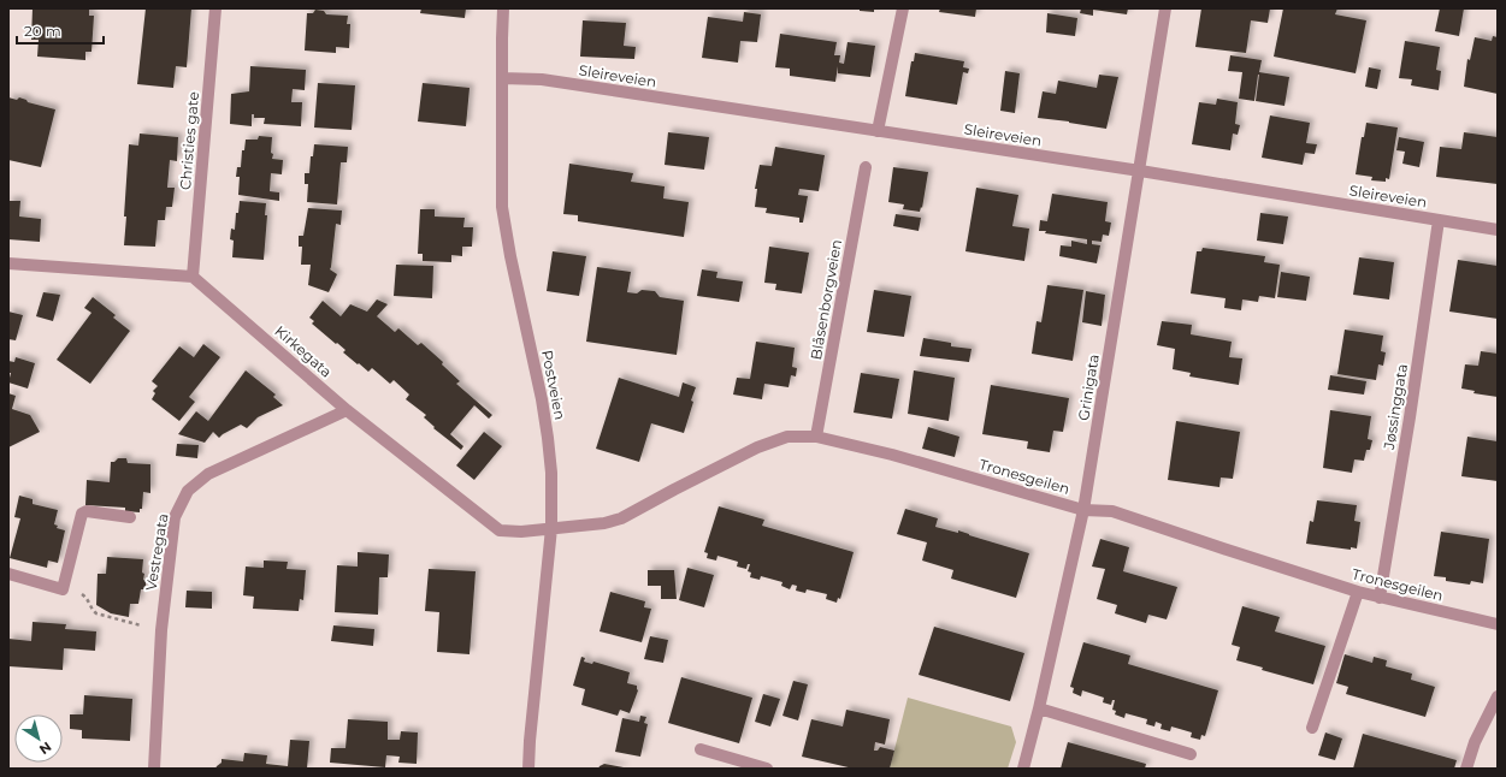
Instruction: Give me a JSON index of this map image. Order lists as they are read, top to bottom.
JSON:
{
  "streets": {
    "street": [
      "Sleireveien",
      "Christies gate",
      "Blåsenborgveien",
      "Kirkegata",
      "Postveien",
      "Grinigata",
      "Jøssinggata",
      "Tronesgeilen",
      "Vestregata"
    ]
  },
  "crossings": [
    ["Sleireveien", "Postveien"],
    ["Sleireveien", "Grinigata"],
    ["Sleireveien", "Jøssinggata"],
    ["Christies gate", "Kirkegata"],
    ["Blåsenborgveien", "Tronesgeilen"],
    ["Kirkegata", "Postveien"],
    ["Kirkegata", "Tronesgeilen"],
    ["Kirkegata", "Vestregata"],
    ["Postveien", "Tronesgeilen"],
    ["Grinigata", "Tronesgeilen"],
    ["Jøssinggata", "Tronesgeilen"]
  ],
  "scale_bar": "20 m",
  "north": "bottom right"
}
